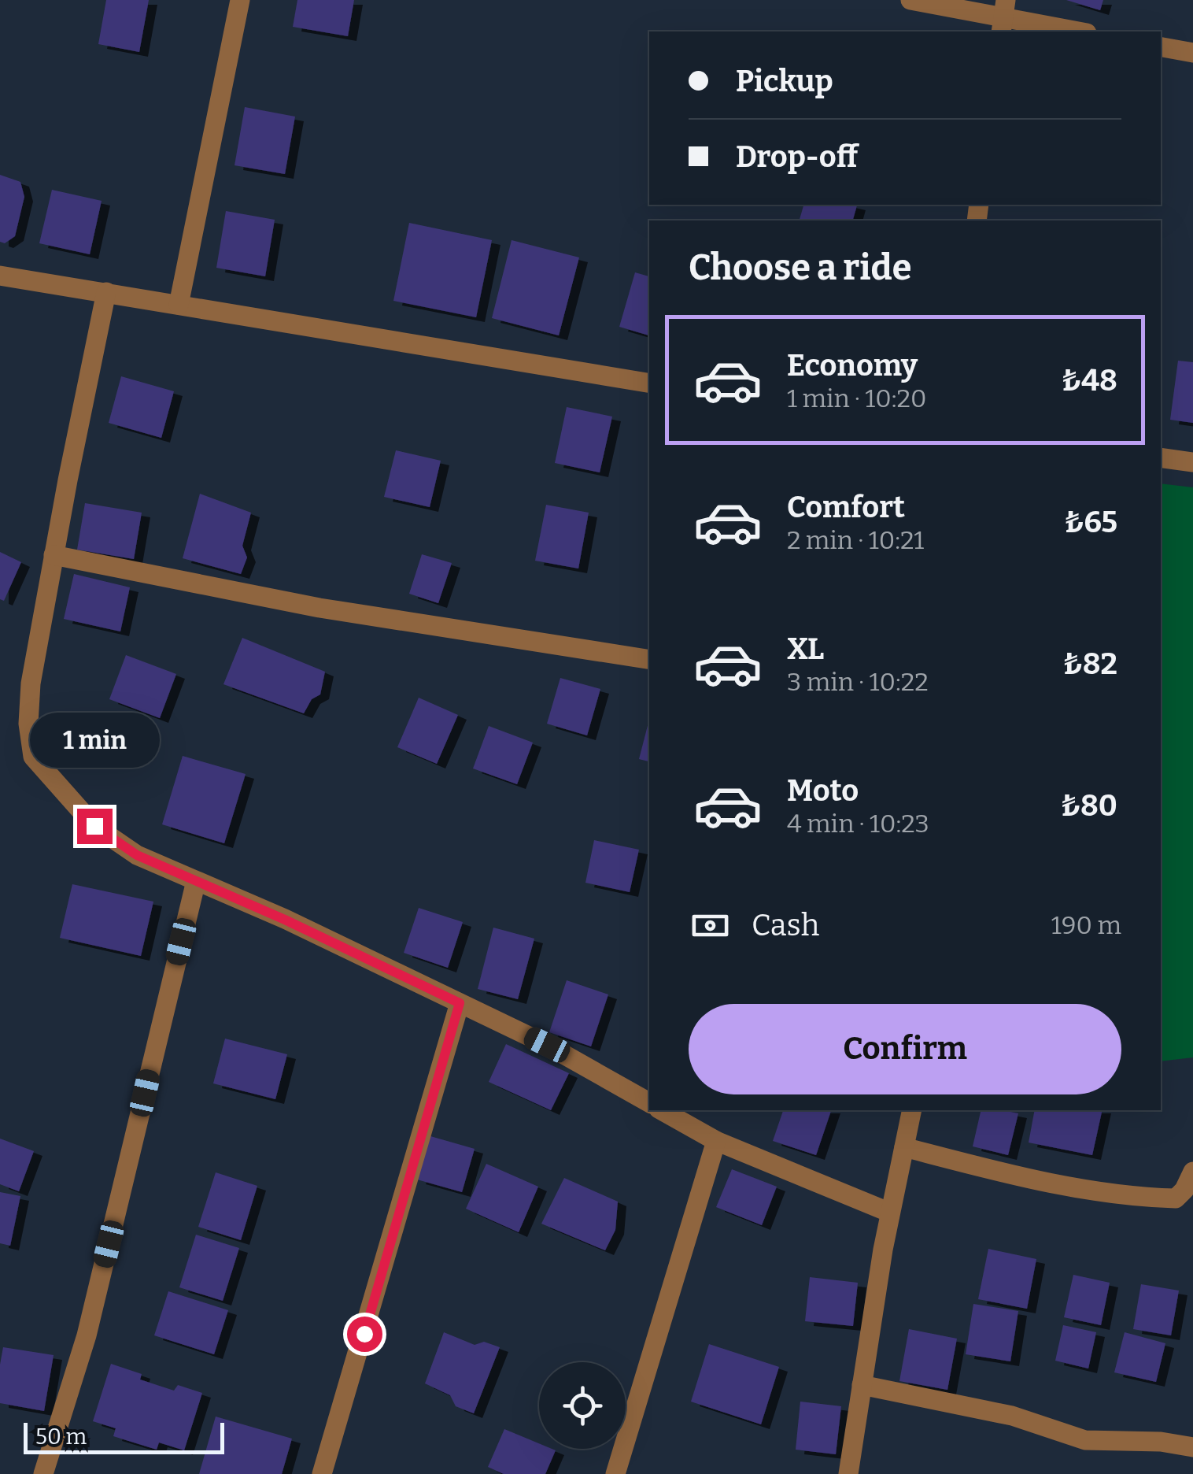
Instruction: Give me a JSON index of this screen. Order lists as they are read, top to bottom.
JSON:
{
  "scale_bar": "50 m",
  "page": {
    "banner": ["Pickup", "Drop-off"],
    "heading": "Choose a ride",
    "list": [
      {
        "name": "Economy",
        "note": "1 min · 10:20",
        "value": "₺48"
      },
      {
        "name": "Comfort",
        "note": "2 min · 10:21",
        "value": "₺65"
      },
      {
        "name": "XL",
        "note": "3 min · 10:22",
        "value": "₺82"
      },
      {
        "name": "Moto",
        "note": "4 min · 10:23",
        "value": "₺80"
      }
    ],
    "bubble": "1 min",
    "pay": ["Cash", "190 m"],
    "buttons": "Confirm",
    "scale": "50 m"
  }
}
